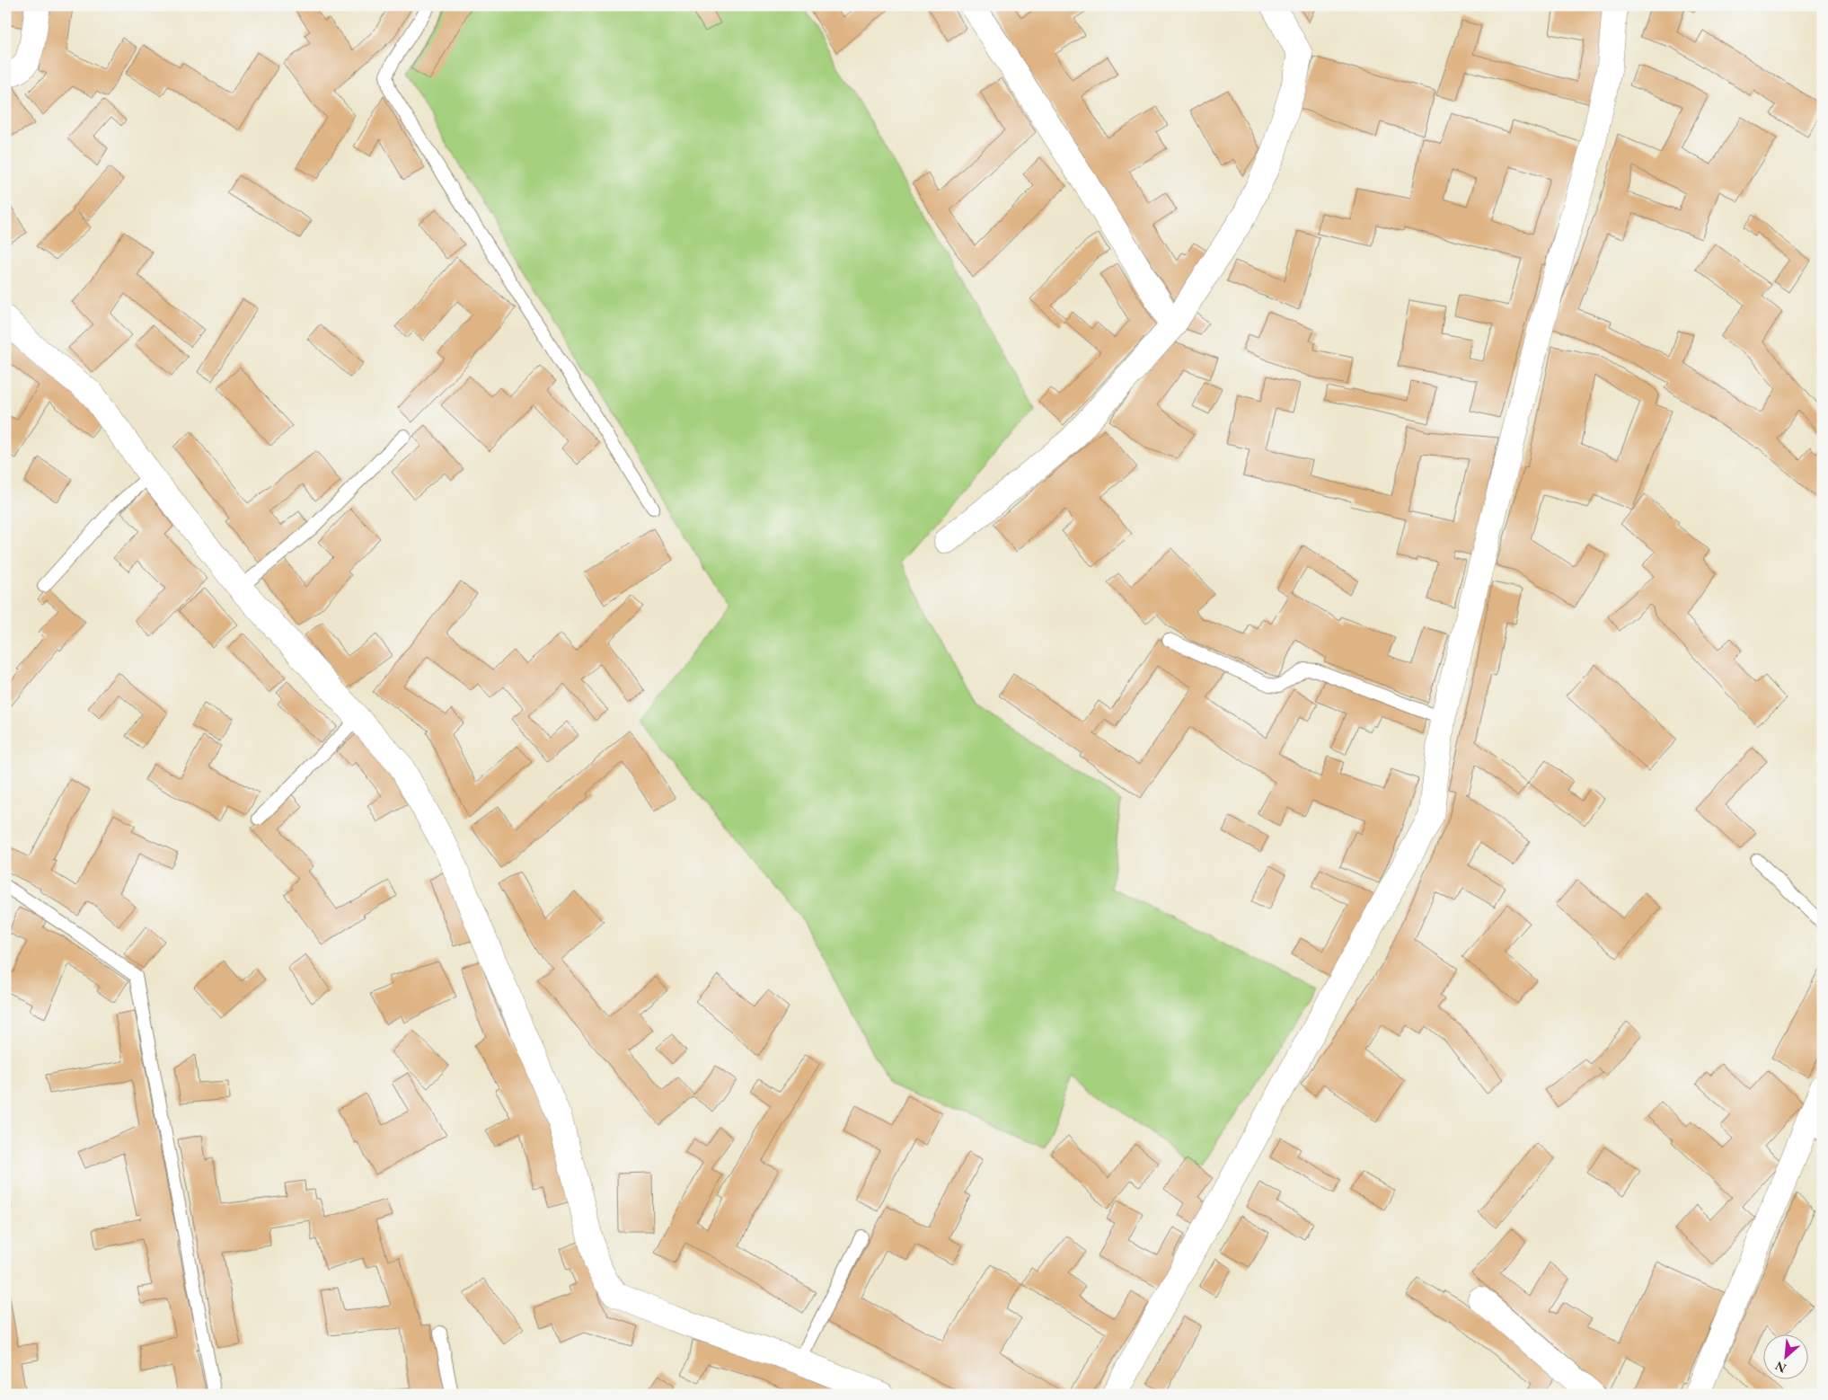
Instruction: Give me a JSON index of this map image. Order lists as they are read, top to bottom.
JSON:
{
  "north": "bottom left"
}
